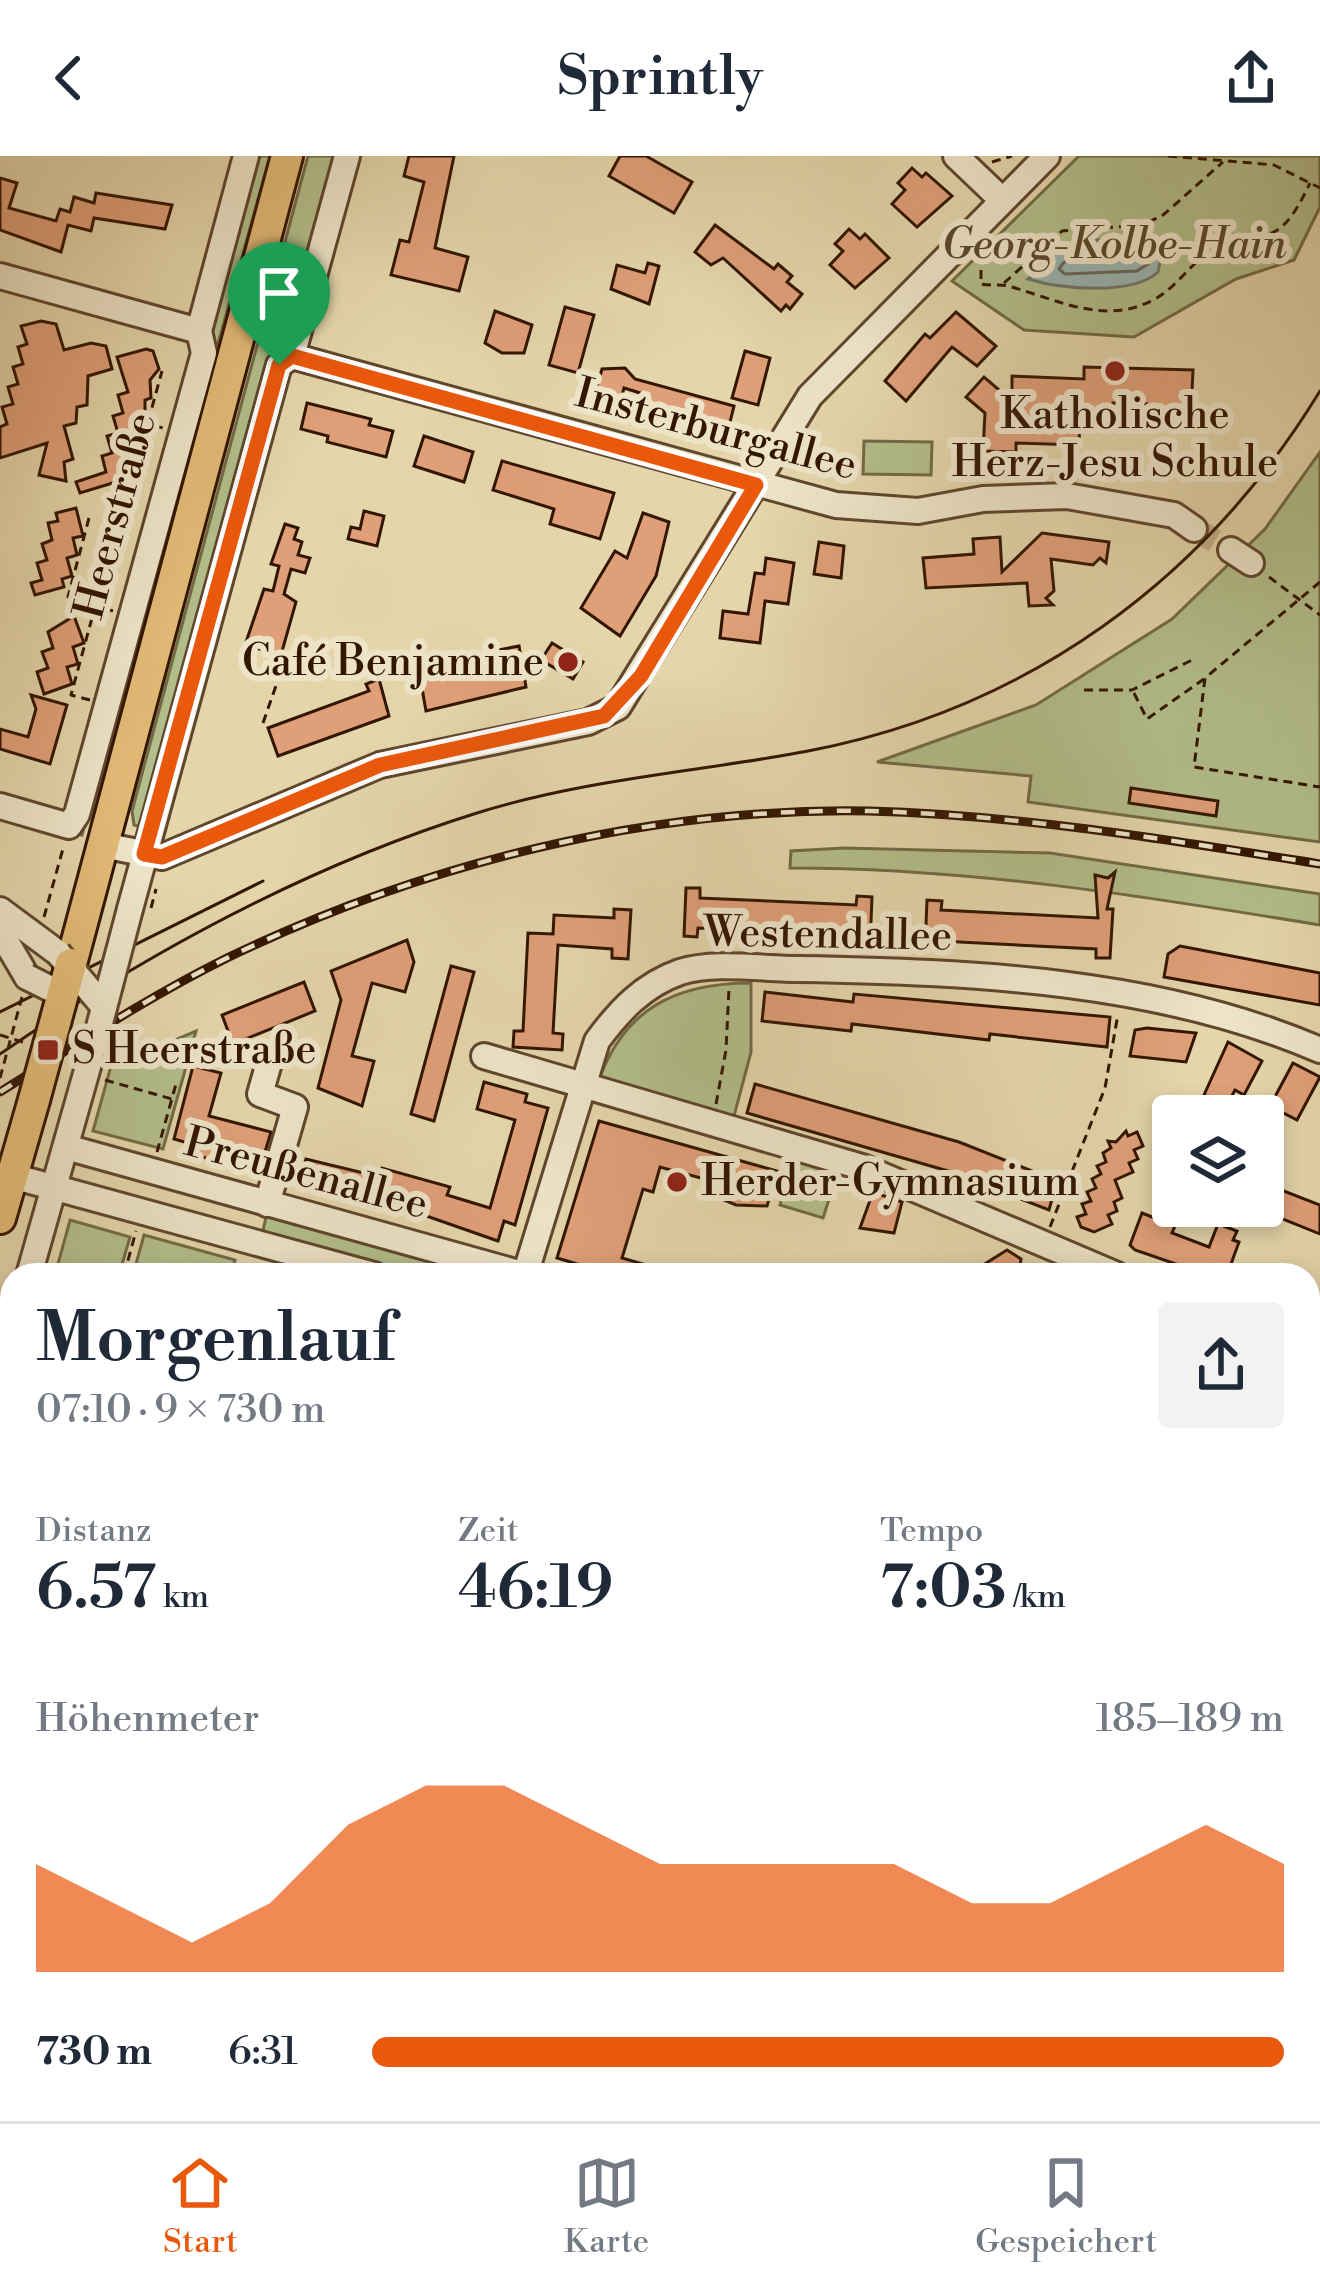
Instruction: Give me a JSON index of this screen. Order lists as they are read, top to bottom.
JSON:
{
  "streets": {
    "main road": ["Heerstraße"],
    "street": ["Insterburgallee", "Westendallee", "Preußenallee"]
  },
  "crossings": [
    ["Heerstraße", "Preußenallee"]
  ],
  "parks": ["Georg-Kolbe-Hain"],
  "places": {
    "other": ["Katholische Herz-Jesu Schule", "Café Benjamine", "Herder-Gymnasium"],
    "transit": ["S Heerstraße"]
  },
  "page": {
    "header": "Sprintly",
    "heading": ["Morgenlauf", "07:10 · 9 × 730 m"],
    "stats": [
      ["Distanz", "6.57 km"],
      ["Zeit", "46:19"],
      ["Tempo", "7:03 /km"]
    ],
    "chart": ["Höhenmeter", "185–189 m"],
    "list": [
      {
        "name": "730 m",
        "note": "6:31"
      }
    ],
    "tabs": ["Start", "Karte", "Gespeichert"]
  }
}
